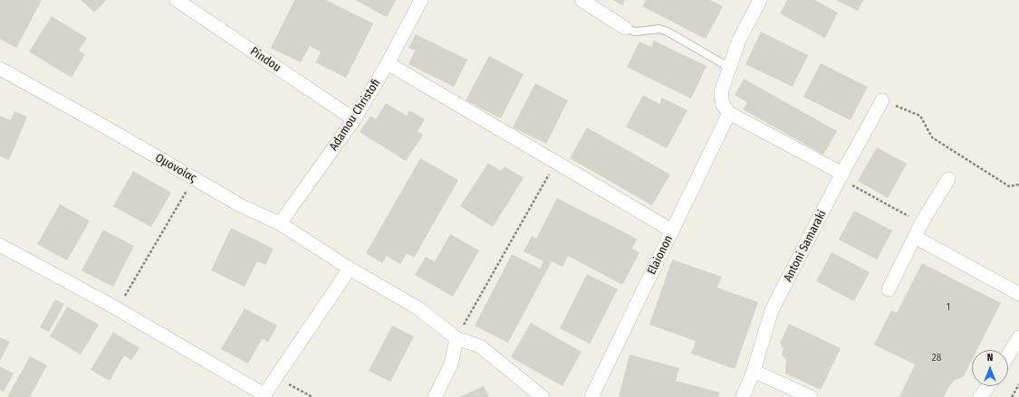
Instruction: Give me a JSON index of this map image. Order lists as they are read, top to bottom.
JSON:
{
  "streets": {
    "street": [
      "Pindou",
      "Adamou Christofi",
      "Ομονοίας",
      "Antoni Samaraki",
      "Elaionon"
    ]
  },
  "crossings": [
    ["Pindou", "Adamou Christofi"],
    ["Adamou Christofi", "Ομονοίας"]
  ],
  "house_numbers": ["1", "28"],
  "north": "top"
}
